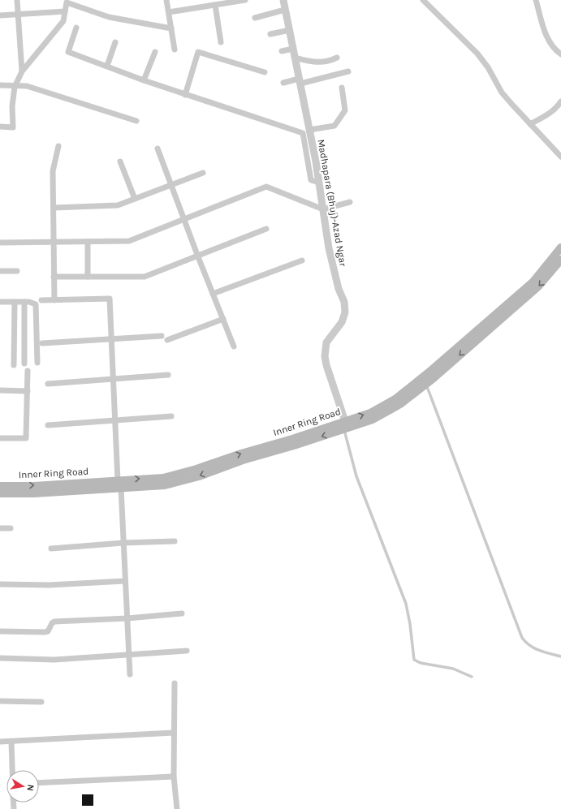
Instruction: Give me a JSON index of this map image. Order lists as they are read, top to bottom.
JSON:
{
  "streets": {
    "main road": ["Inner Ring Road"],
    "street": ["Madhapara (Bhuj)-Azad Ngar"]
  },
  "crossings": [
    ["Madhapara (Bhuj)-Azad Ngar", "Inner Ring Road"]
  ],
  "north": "right"
}
